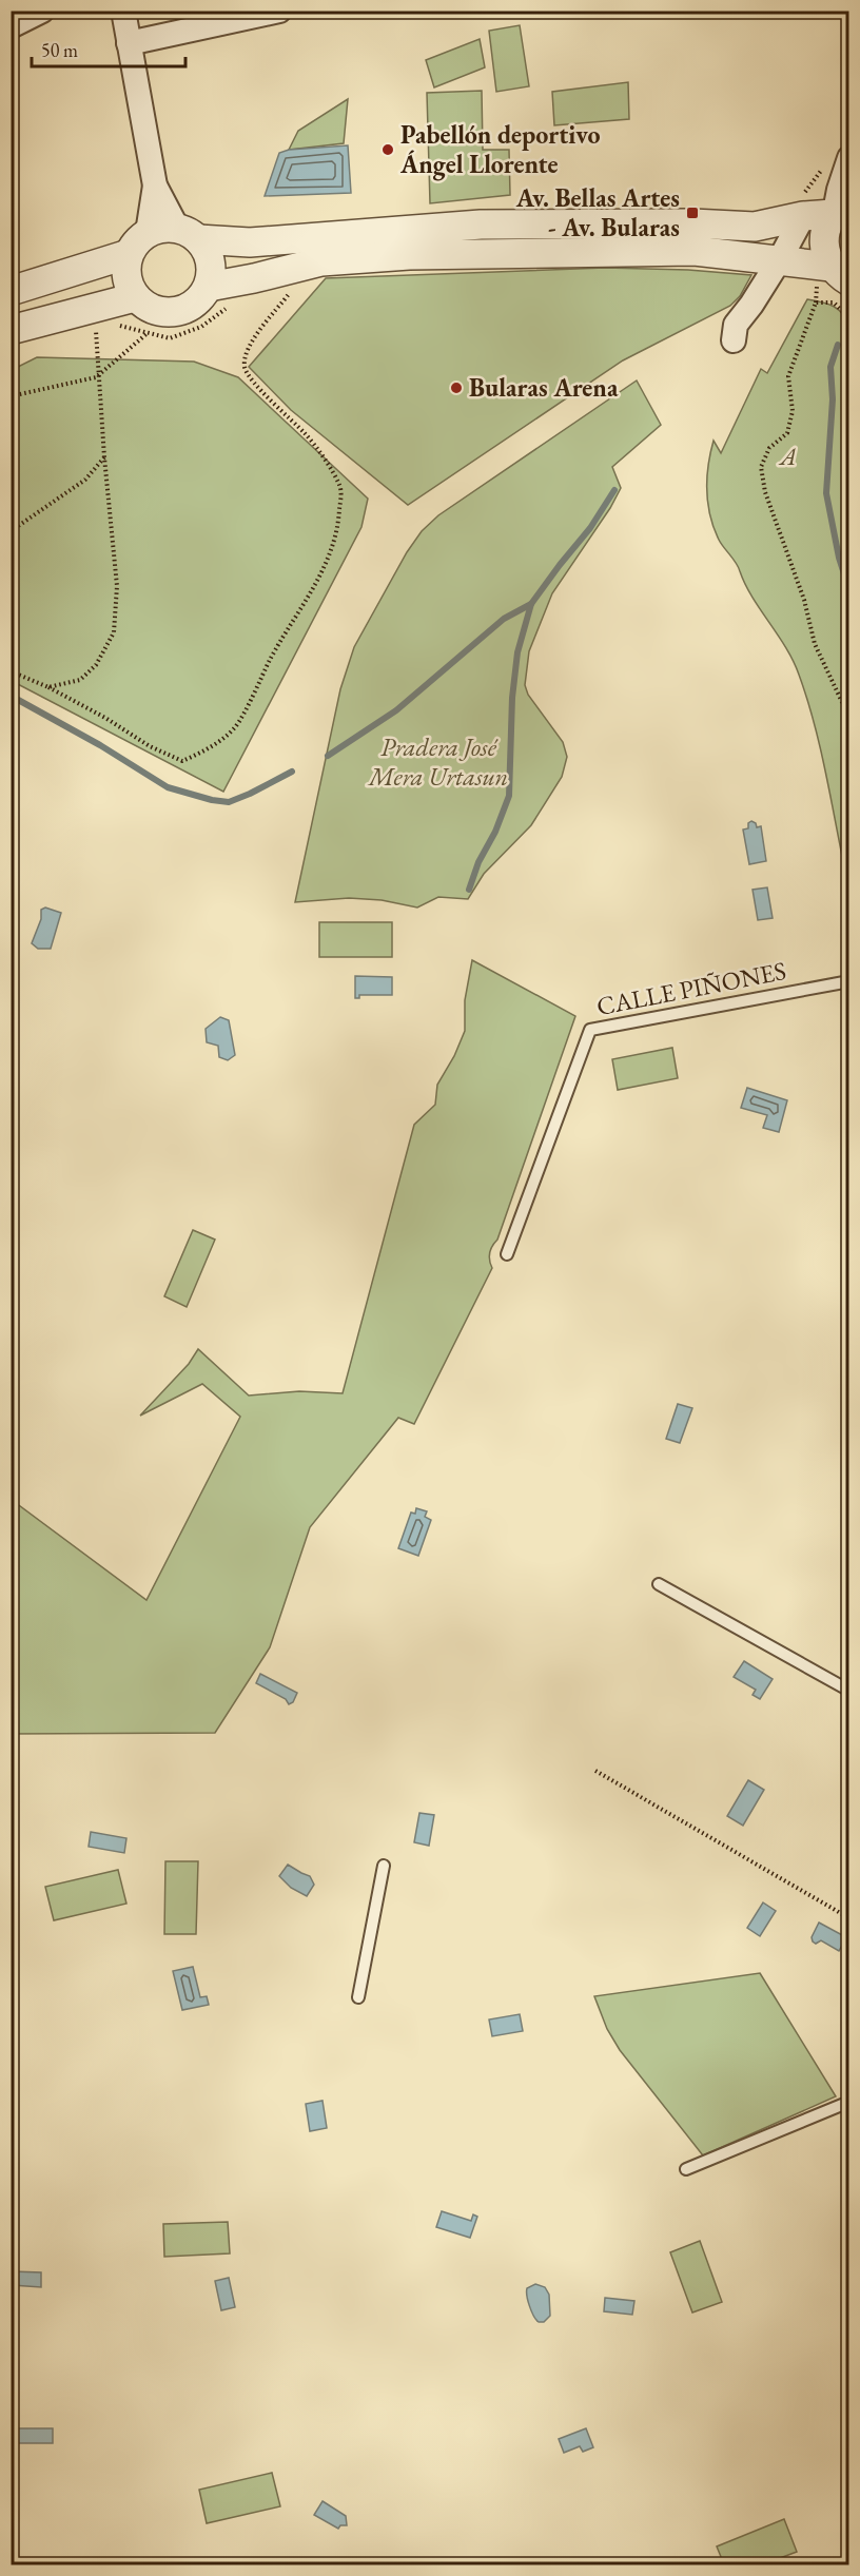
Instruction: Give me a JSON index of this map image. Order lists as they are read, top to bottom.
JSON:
{
  "streets": {
    "lane": ["CALLE PIÑONES"]
  },
  "parks": ["A", "Pradera José Mera Urtasun"],
  "places": {
    "other": ["Pabellón deportivo Ángel Llorente", "Bularas Arena"],
    "transit": ["Av. Bellas Artes - Av. Bularas"]
  },
  "scale_bar": "50 m"
}
